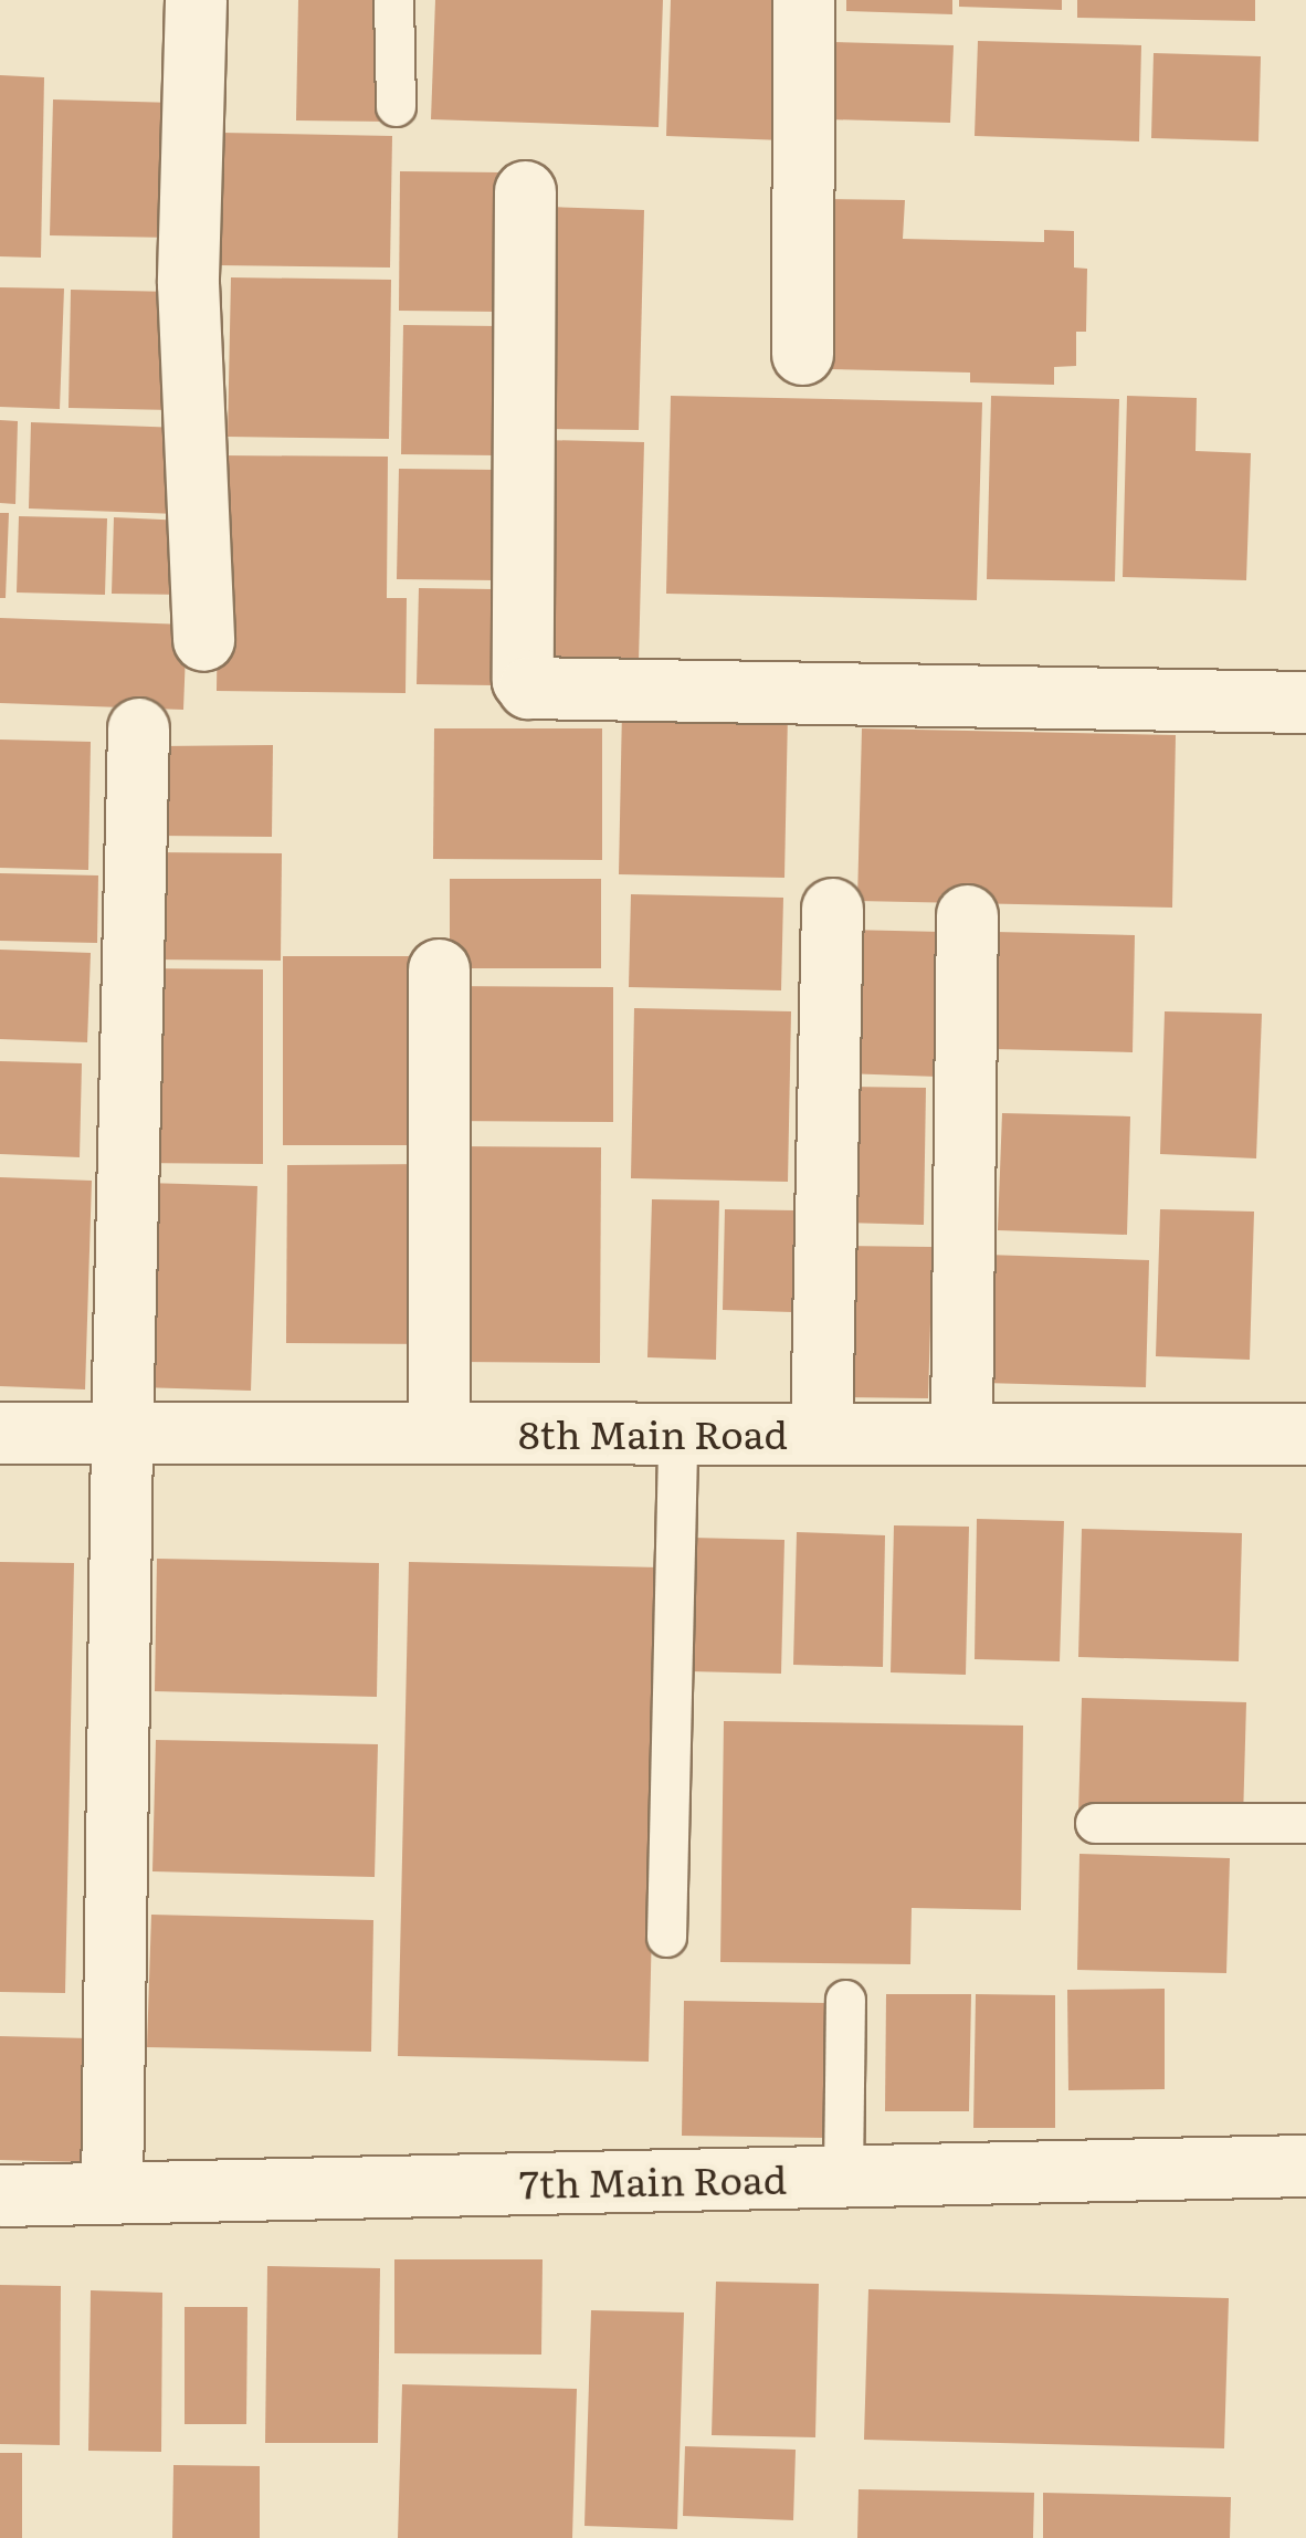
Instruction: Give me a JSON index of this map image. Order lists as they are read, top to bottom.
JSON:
{
  "streets": {
    "street": ["8th Main Road", "7th Main Road"]
  }
}
